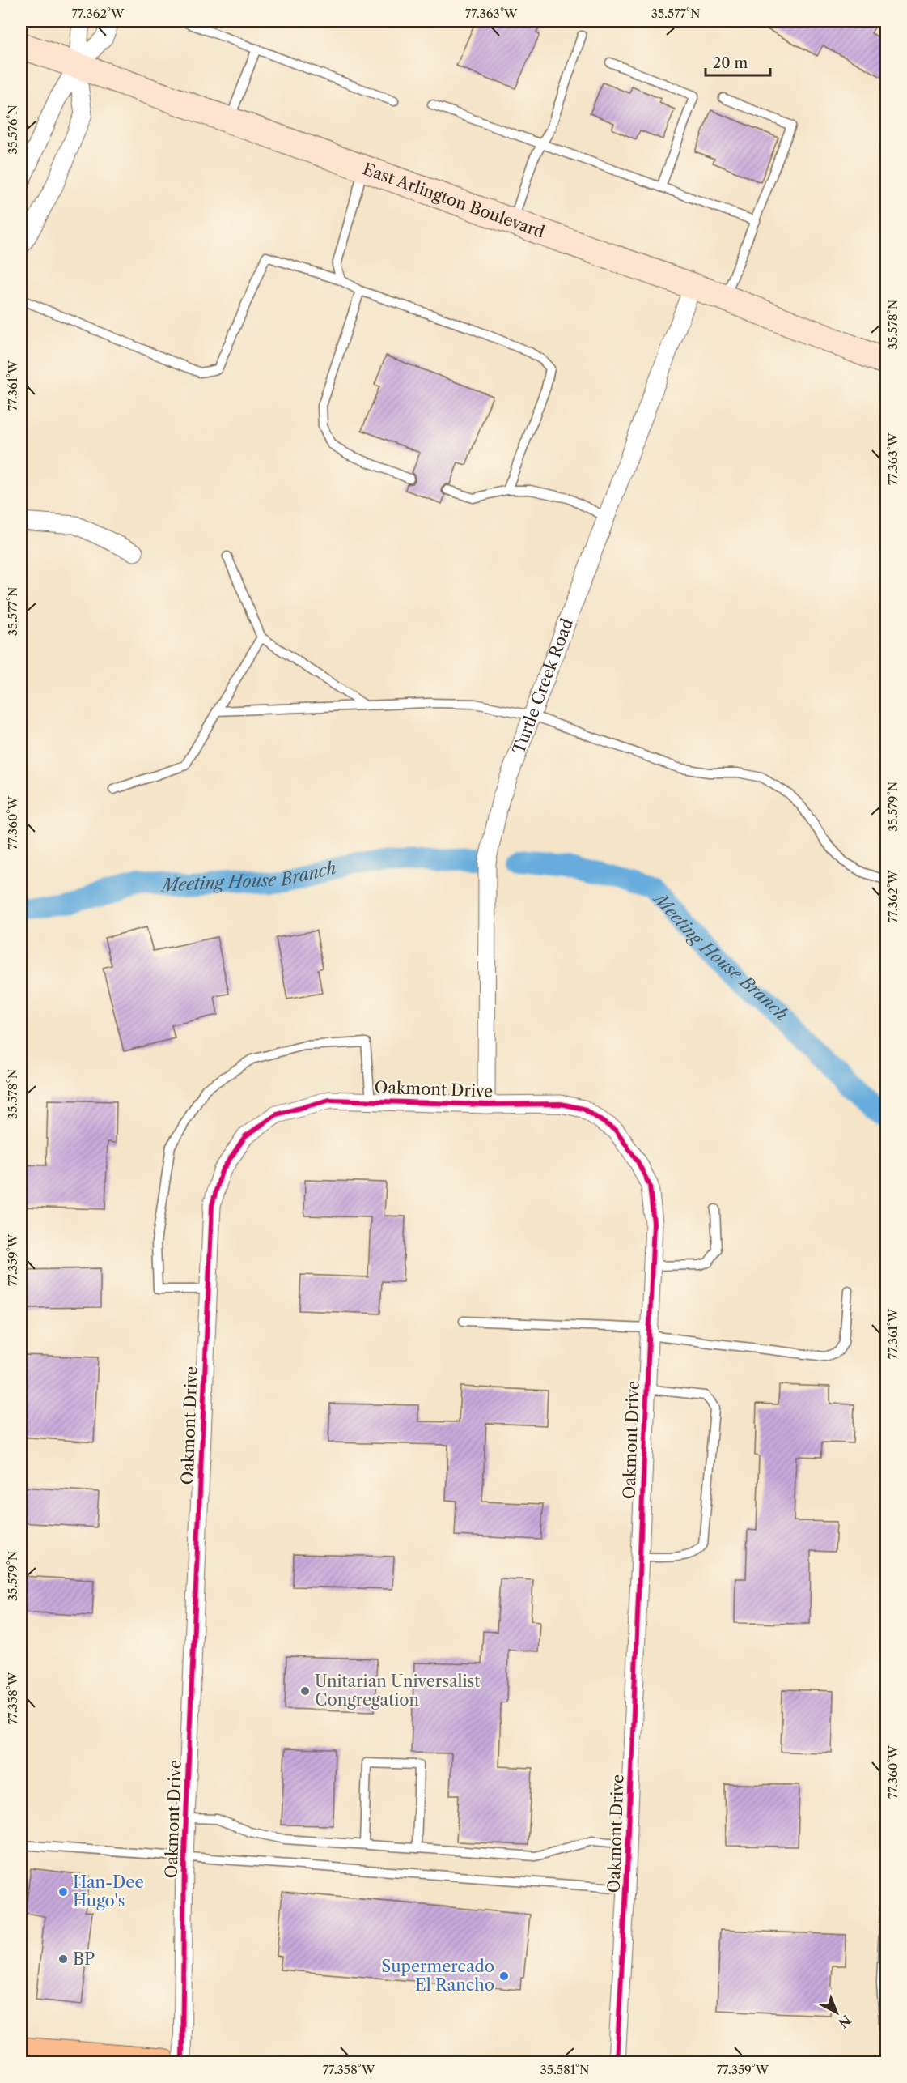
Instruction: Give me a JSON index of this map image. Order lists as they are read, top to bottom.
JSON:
{
  "streets": {
    "main road": ["East Arlington Boulevard"],
    "street": ["Turtle Creek Road", "Oakmont Drive"]
  },
  "crossings": [
    ["East Arlington Boulevard", "Turtle Creek Road"],
    ["Turtle Creek Road", "Oakmont Drive"]
  ],
  "water": ["Meeting House Branch"],
  "places": [
    "Unitarian Universalist Congregation",
    "Han-Dee Hugo's",
    "BP",
    "Supermercado El Rancho"
  ],
  "scale_bar": "20 m",
  "north": "bottom right",
  "coordinates": [
    "77.362°W",
    "77.363°W",
    "35.577°N",
    "35.576°N",
    "35.578°N",
    "77.361°W",
    "35.579°N",
    "77.360°W",
    "77.359°W",
    "77.358°W",
    "35.581°N"
  ]
}
